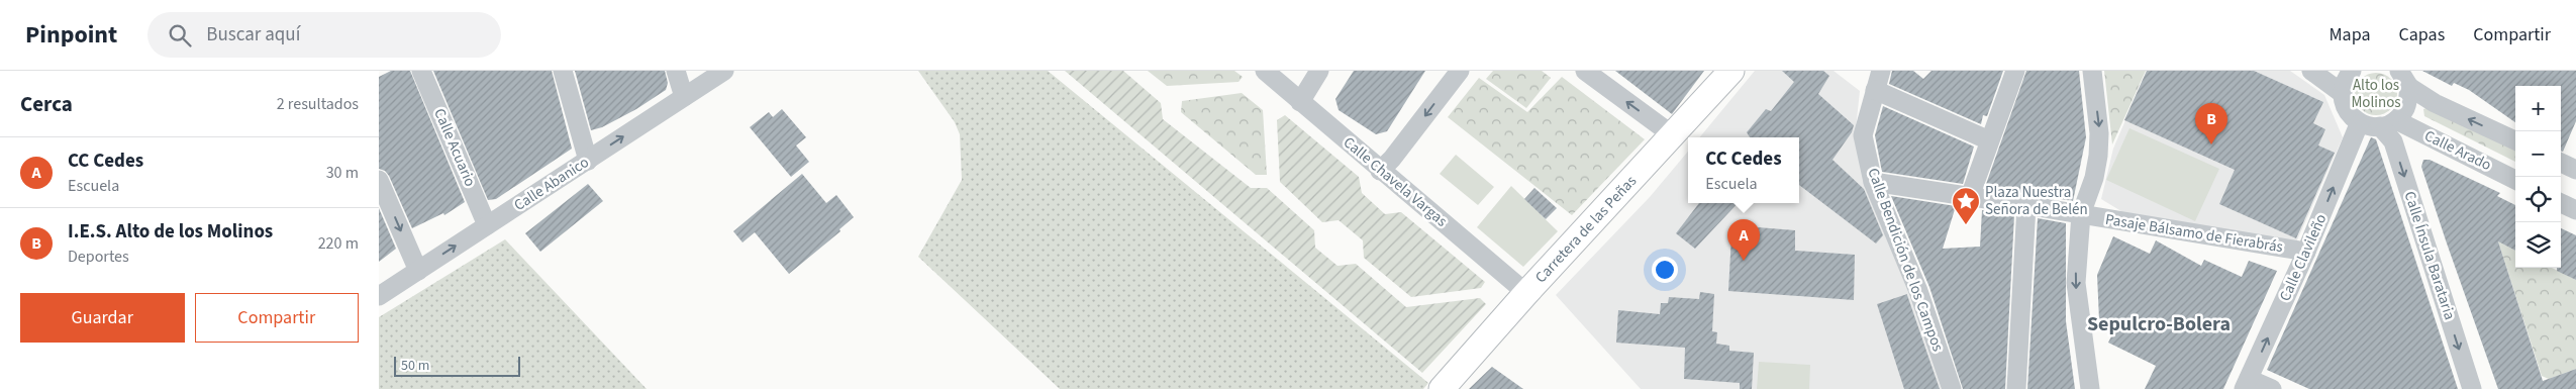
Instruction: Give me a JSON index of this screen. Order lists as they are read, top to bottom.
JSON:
{
  "streets": {
    "main road": ["Carretera de las Peñas"],
    "street": [
      "Calle Acuario",
      "Calle Arado",
      "Calle Chavela Vargas",
      "Calle Abanico",
      "Pasaje Bálsamo de Fierabrás",
      "Calle Ínsula Barataria",
      "Calle Clavileño",
      "Calle Bendición de los Campos"
    ]
  },
  "crossings": [
    ["Calle Acuario", "Calle Abanico"],
    ["Calle Arado", "Calle Ínsula Barataria"],
    ["Calle Chavela Vargas", "Carretera de las Peñas"],
    ["Pasaje Bálsamo de Fierabrás", "Calle Clavileño"],
    ["Pasaje Bálsamo de Fierabrás", "Calle Bendición de los Campos"]
  ],
  "one_way": ["Calle Abanico", "Calle Ínsula Barataria", "Calle Clavileño"],
  "districts": ["Sepulcro-Bolera"],
  "parks": ["Alto los Molinos"],
  "places": {
    "place": ["Plaza Nuestra Señora de Belén"]
  },
  "scale_bar": "50 m",
  "page": {
    "header": "Pinpoint",
    "search": "Buscar aquí",
    "nav": ["Mapa", "Capas", "Compartir"],
    "heading": ["Cerca", "2 resultados"],
    "map_buttons": ["+", "−"],
    "pins": ["B", "A"],
    "list": [
      {
        "mark": "A",
        "name": "CC Cedes",
        "note": "Escuela",
        "value": "30 m"
      },
      {
        "mark": "B",
        "name": "I.E.S. Alto de los Molinos",
        "note": "Deportes",
        "value": "220 m"
      }
    ],
    "popup": ["CC Cedes", "Escuela"],
    "buttons": ["Guardar", "Compartir"],
    "scale": "50 m"
  }
}
